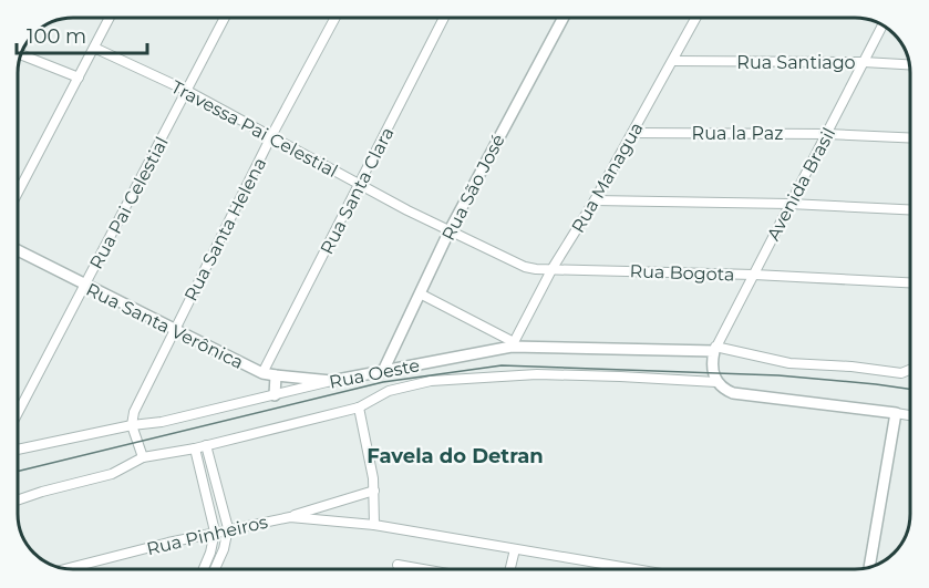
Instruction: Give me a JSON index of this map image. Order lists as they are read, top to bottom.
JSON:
{
  "streets": {
    "street": [
      "Rua Santiago",
      "Travessa Pai Celestial",
      "Rua la Paz",
      "Rua Managua",
      "Avenida Brasil",
      "Rua São José",
      "Rua Santa Clara",
      "Rua Pai Celestial",
      "Rua Santa Helena",
      "Rua Bogota",
      "Rua Santa Verônica",
      "Rua Oeste",
      "Rua Pinheiros"
    ]
  },
  "crossings": [
    ["Rua Santiago", "Rua Managua"],
    ["Rua Santiago", "Avenida Brasil"],
    ["Travessa Pai Celestial", "Rua São José"],
    ["Travessa Pai Celestial", "Rua Santa Clara"],
    ["Travessa Pai Celestial", "Rua Pai Celestial"],
    ["Travessa Pai Celestial", "Rua Santa Helena"],
    ["Travessa Pai Celestial", "Rua Bogota"],
    ["Rua la Paz", "Rua Managua"],
    ["Rua la Paz", "Avenida Brasil"],
    ["Rua Managua", "Rua Bogota"],
    ["Rua Managua", "Rua Oeste"],
    ["Avenida Brasil", "Rua Bogota"],
    ["Avenida Brasil", "Rua Oeste"],
    ["Rua São José", "Rua Bogota"],
    ["Rua São José", "Rua Oeste"],
    ["Rua Santa Clara", "Rua Santa Verônica"],
    ["Rua Pai Celestial", "Rua Santa Verônica"],
    ["Rua Santa Helena", "Rua Santa Verônica"],
    ["Rua Santa Helena", "Rua Oeste"],
    ["Rua Santa Verônica", "Rua Oeste"]
  ],
  "districts": ["Favela do Detran"],
  "scale_bar": "100 m"
}
